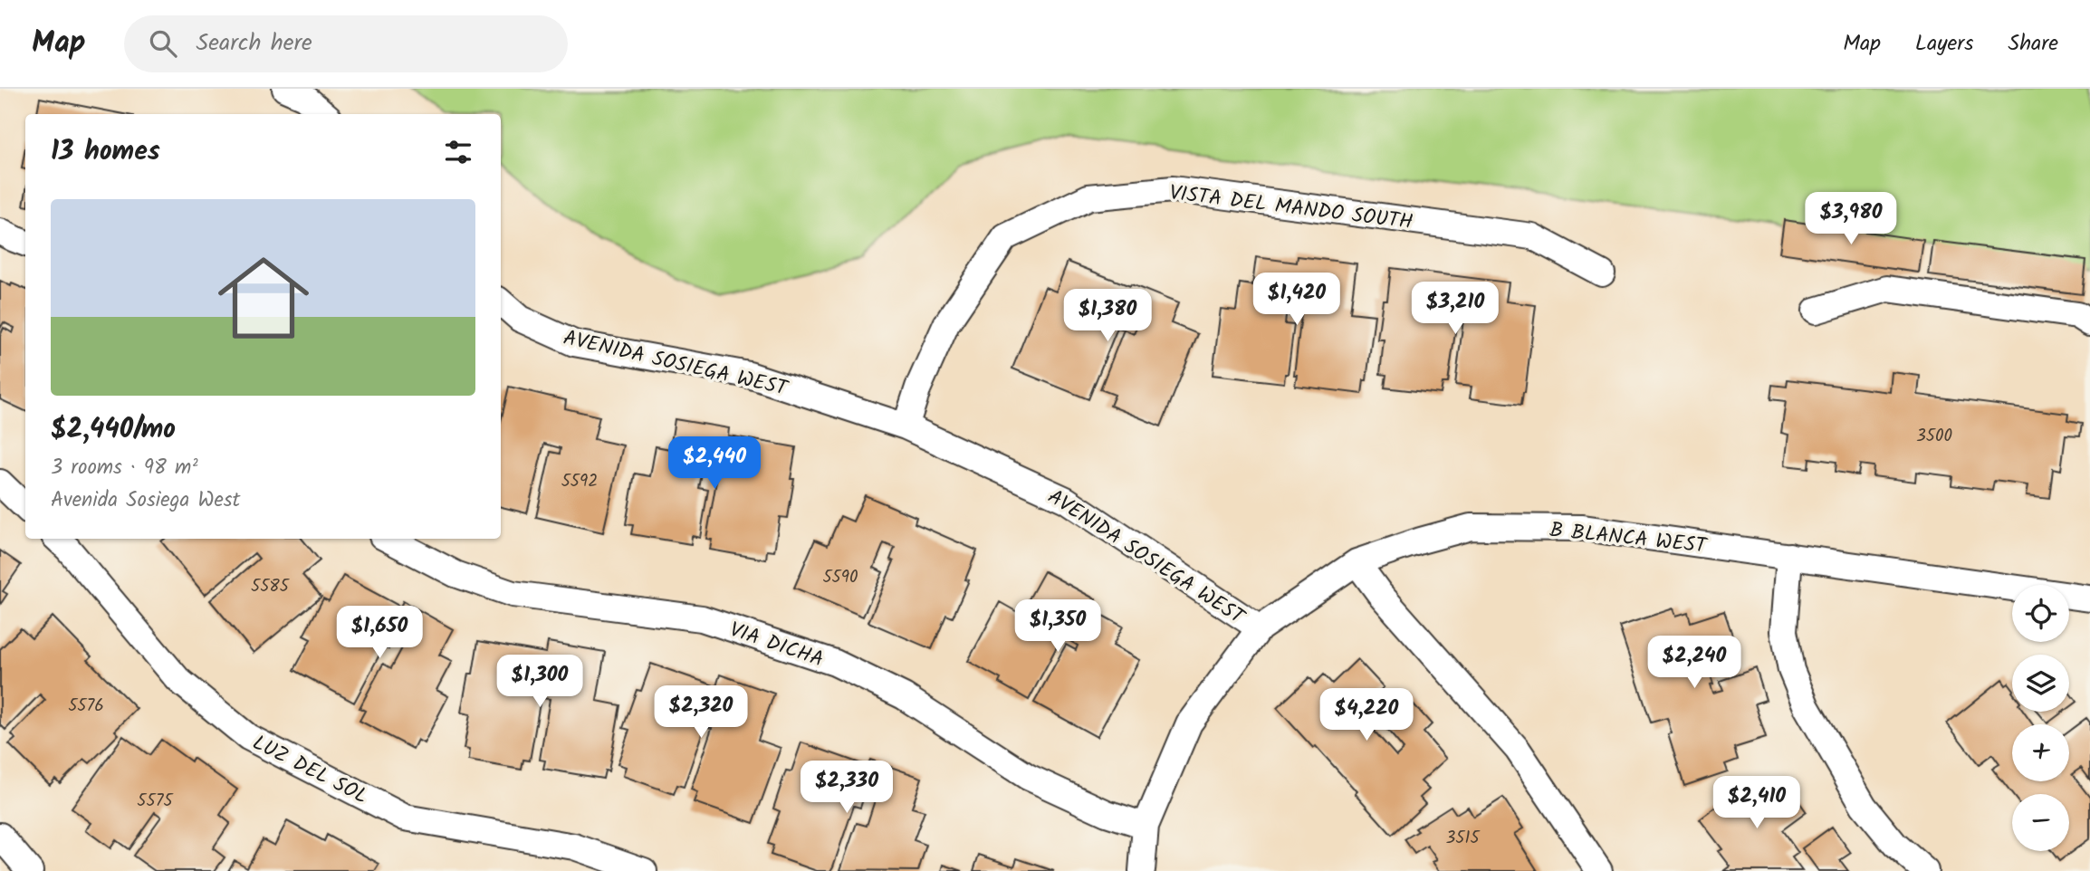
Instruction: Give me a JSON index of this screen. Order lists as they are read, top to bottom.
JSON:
{
  "streets": {
    "street": [
      "VISTA DEL MANDO SOUTH",
      "AVENIDA SOSIEGA WEST",
      "B BLANCA WEST",
      "VIA DICHA",
      "LUZ DEL SOL"
    ]
  },
  "crossings": [
    ["VISTA DEL MANDO SOUTH", "AVENIDA SOSIEGA WEST"],
    ["AVENIDA SOSIEGA WEST", "B BLANCA WEST"],
    ["B BLANCA WEST", "VIA DICHA"]
  ],
  "house_numbers": [
    "3500",
    "5592",
    "5590",
    "5585",
    "5576",
    "5575",
    "3515"
  ],
  "page": {
    "header": "Map",
    "search": "Search here",
    "nav": ["Map", "Layers", "Share"],
    "heading": "13 homes",
    "list": [
      {
        "name": "$2,440/mo",
        "note": "3 rooms · 98 m² · Avenida Sosiega West"
      }
    ],
    "price": [
      "$3,980",
      "$1,420",
      "$3,210",
      "$1,380",
      "$2,440",
      "$1,350",
      "$1,650",
      "$2,240",
      "$1,300",
      "$2,320",
      "$4,220",
      "$2,330",
      "$2,410"
    ],
    "map_buttons": ["+", "−"]
  }
}
